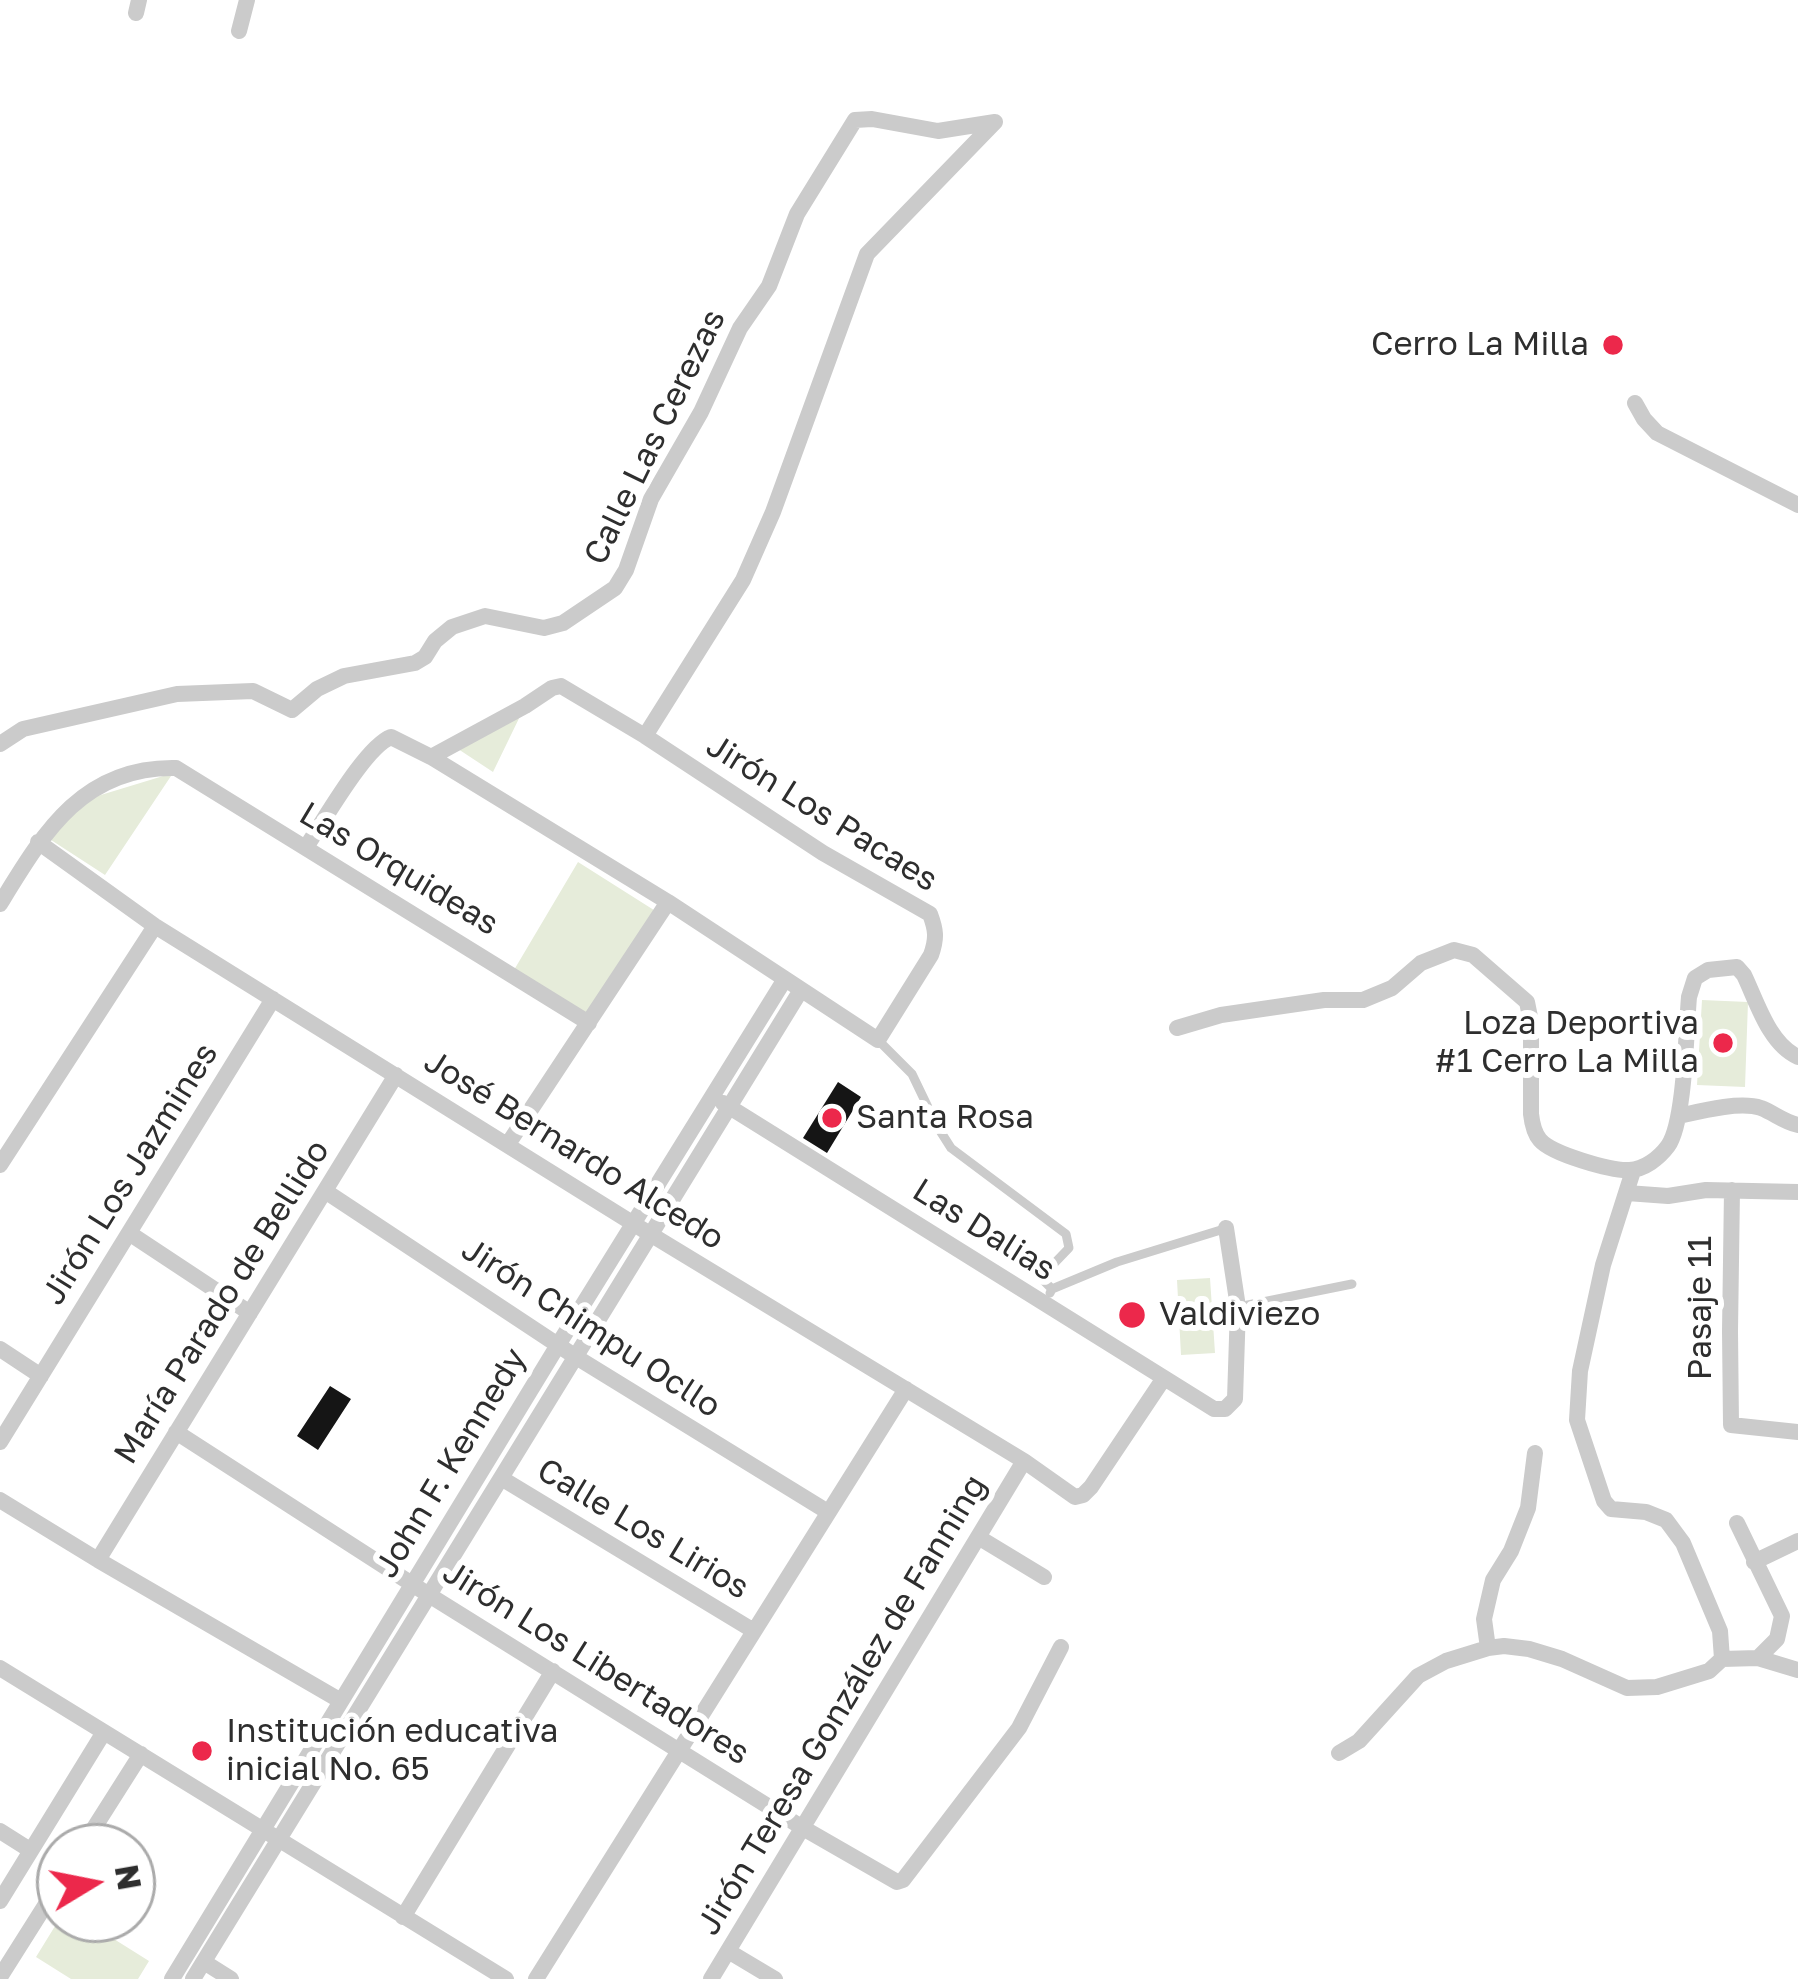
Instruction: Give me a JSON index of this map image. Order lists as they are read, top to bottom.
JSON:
{
  "streets": {
    "street": [
      "Calle Las Cerezas",
      "Jirón Los Pacaes",
      "Las Orquideas",
      "José Bernardo Alcedo",
      "Jirón Los Jazmines",
      "Las Dalias",
      "María Parado de Bellido",
      "Pasaje 11",
      "Jirón Chimpu Ocllo",
      "John F. Kennedy",
      "Calle Los Lirios",
      "Jirón Los Libertadores",
      "Jirón Teresa González de Fanning"
    ]
  },
  "crossings": [
    ["Calle Las Cerezas", "Jirón Los Pacaes"],
    ["Las Orquideas", "José Bernardo Alcedo"],
    ["José Bernardo Alcedo", "Jirón Los Jazmines"],
    ["José Bernardo Alcedo", "Las Dalias"],
    ["José Bernardo Alcedo", "María Parado de Bellido"],
    ["José Bernardo Alcedo", "John F. Kennedy"],
    ["José Bernardo Alcedo", "Jirón Teresa González de Fanning"],
    ["Las Dalias", "John F. Kennedy"],
    ["María Parado de Bellido", "Jirón Chimpu Ocllo"],
    ["María Parado de Bellido", "Jirón Los Libertadores"],
    ["Jirón Chimpu Ocllo", "John F. Kennedy"],
    ["John F. Kennedy", "Calle Los Lirios"],
    ["John F. Kennedy", "Jirón Los Libertadores"],
    ["Jirón Los Libertadores", "Jirón Teresa González de Fanning"]
  ],
  "places": [
    "Cerro La Milla",
    "Loza Deportiva #1 Cerro La Milla",
    "Santa Rosa",
    "Valdiviezo",
    "Institución educativa inicial No. 65"
  ],
  "north": "right"
}
